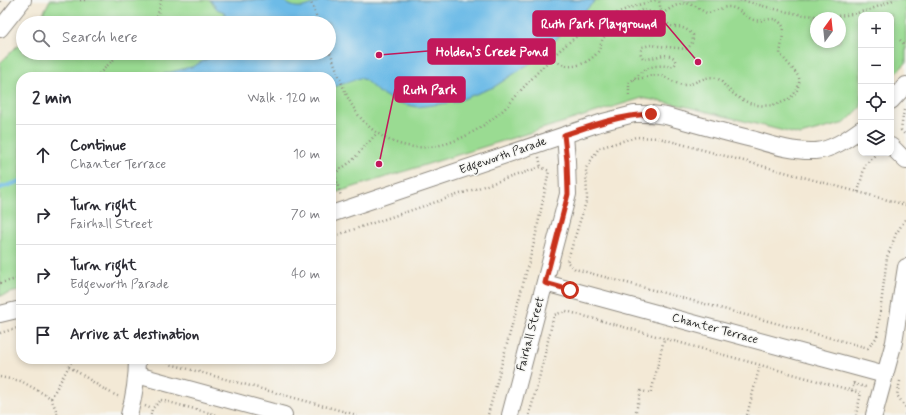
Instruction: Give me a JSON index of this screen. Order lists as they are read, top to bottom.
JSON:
{
  "streets": {
    "street": ["Edgeworth Parade", "Chanter Terrace", "Fairhall Street"]
  },
  "crossings": [
    ["Edgeworth Parade", "Fairhall Street"],
    ["Chanter Terrace", "Fairhall Street"]
  ],
  "places": ["Holden's Creek Pond", "Ruth Park Playground", "Ruth Park"],
  "north": "top",
  "page": {
    "map_buttons": ["+", "−"],
    "search": "Search here",
    "heading": ["2 min", "Walk · 120 m"],
    "list": [
      ["Continue", "Chanter Terrace", "10 m"],
      ["Turn right", "Fairhall Street", "70 m"],
      ["Turn right", "Edgeworth Parade", "40 m"],
      "Arrive at destination"
    ]
  }
}
